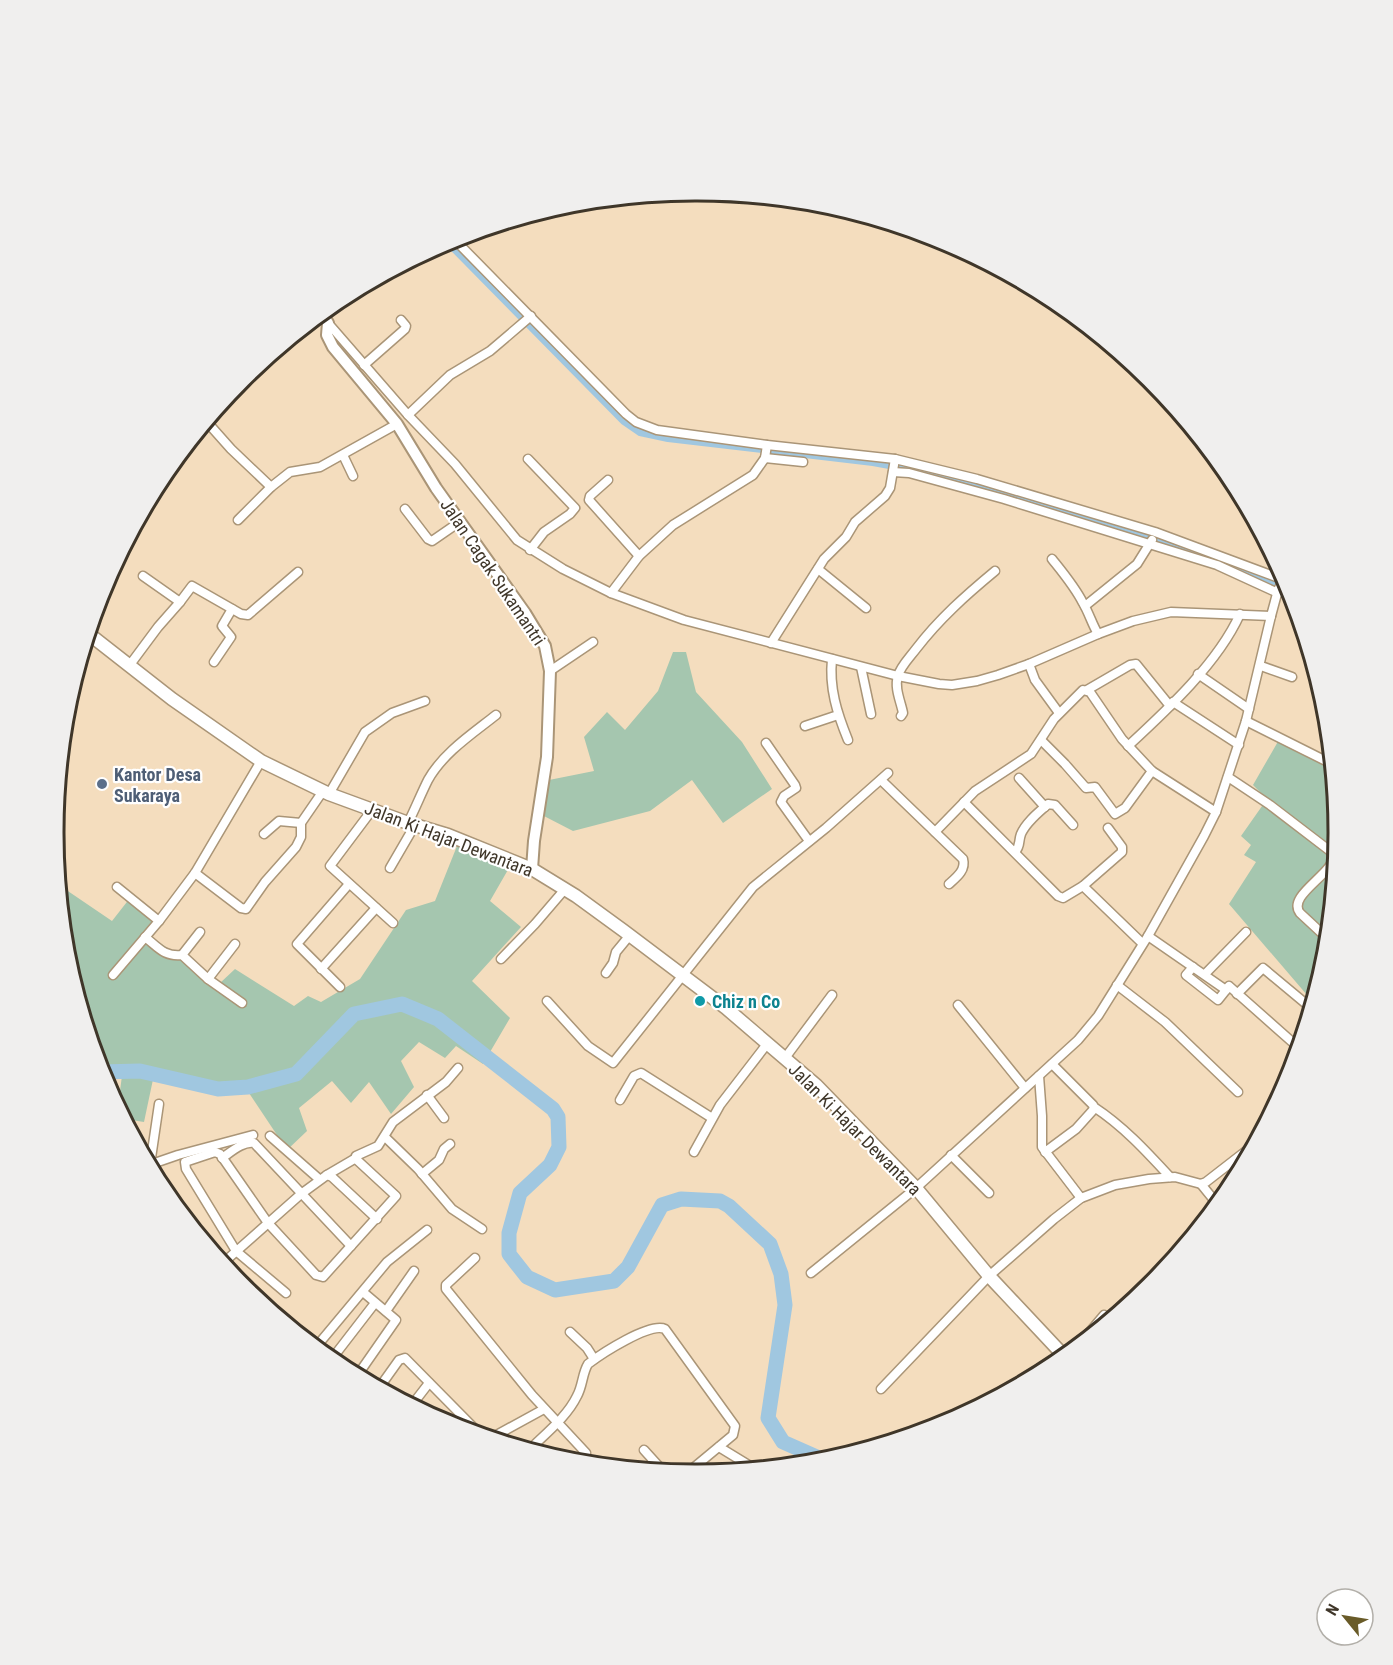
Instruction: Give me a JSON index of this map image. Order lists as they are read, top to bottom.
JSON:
{
  "streets": {
    "main road": ["Jalan Ki Hajar Dewantara"],
    "street": ["Jalan Cagak Sukamantri"]
  },
  "crossings": [
    ["Jalan Cagak Sukamantri", "Jalan Ki Hajar Dewantara"]
  ],
  "places": ["Kantor Desa Sukaraya", "Chiz n Co"],
  "north": "top left"
}
